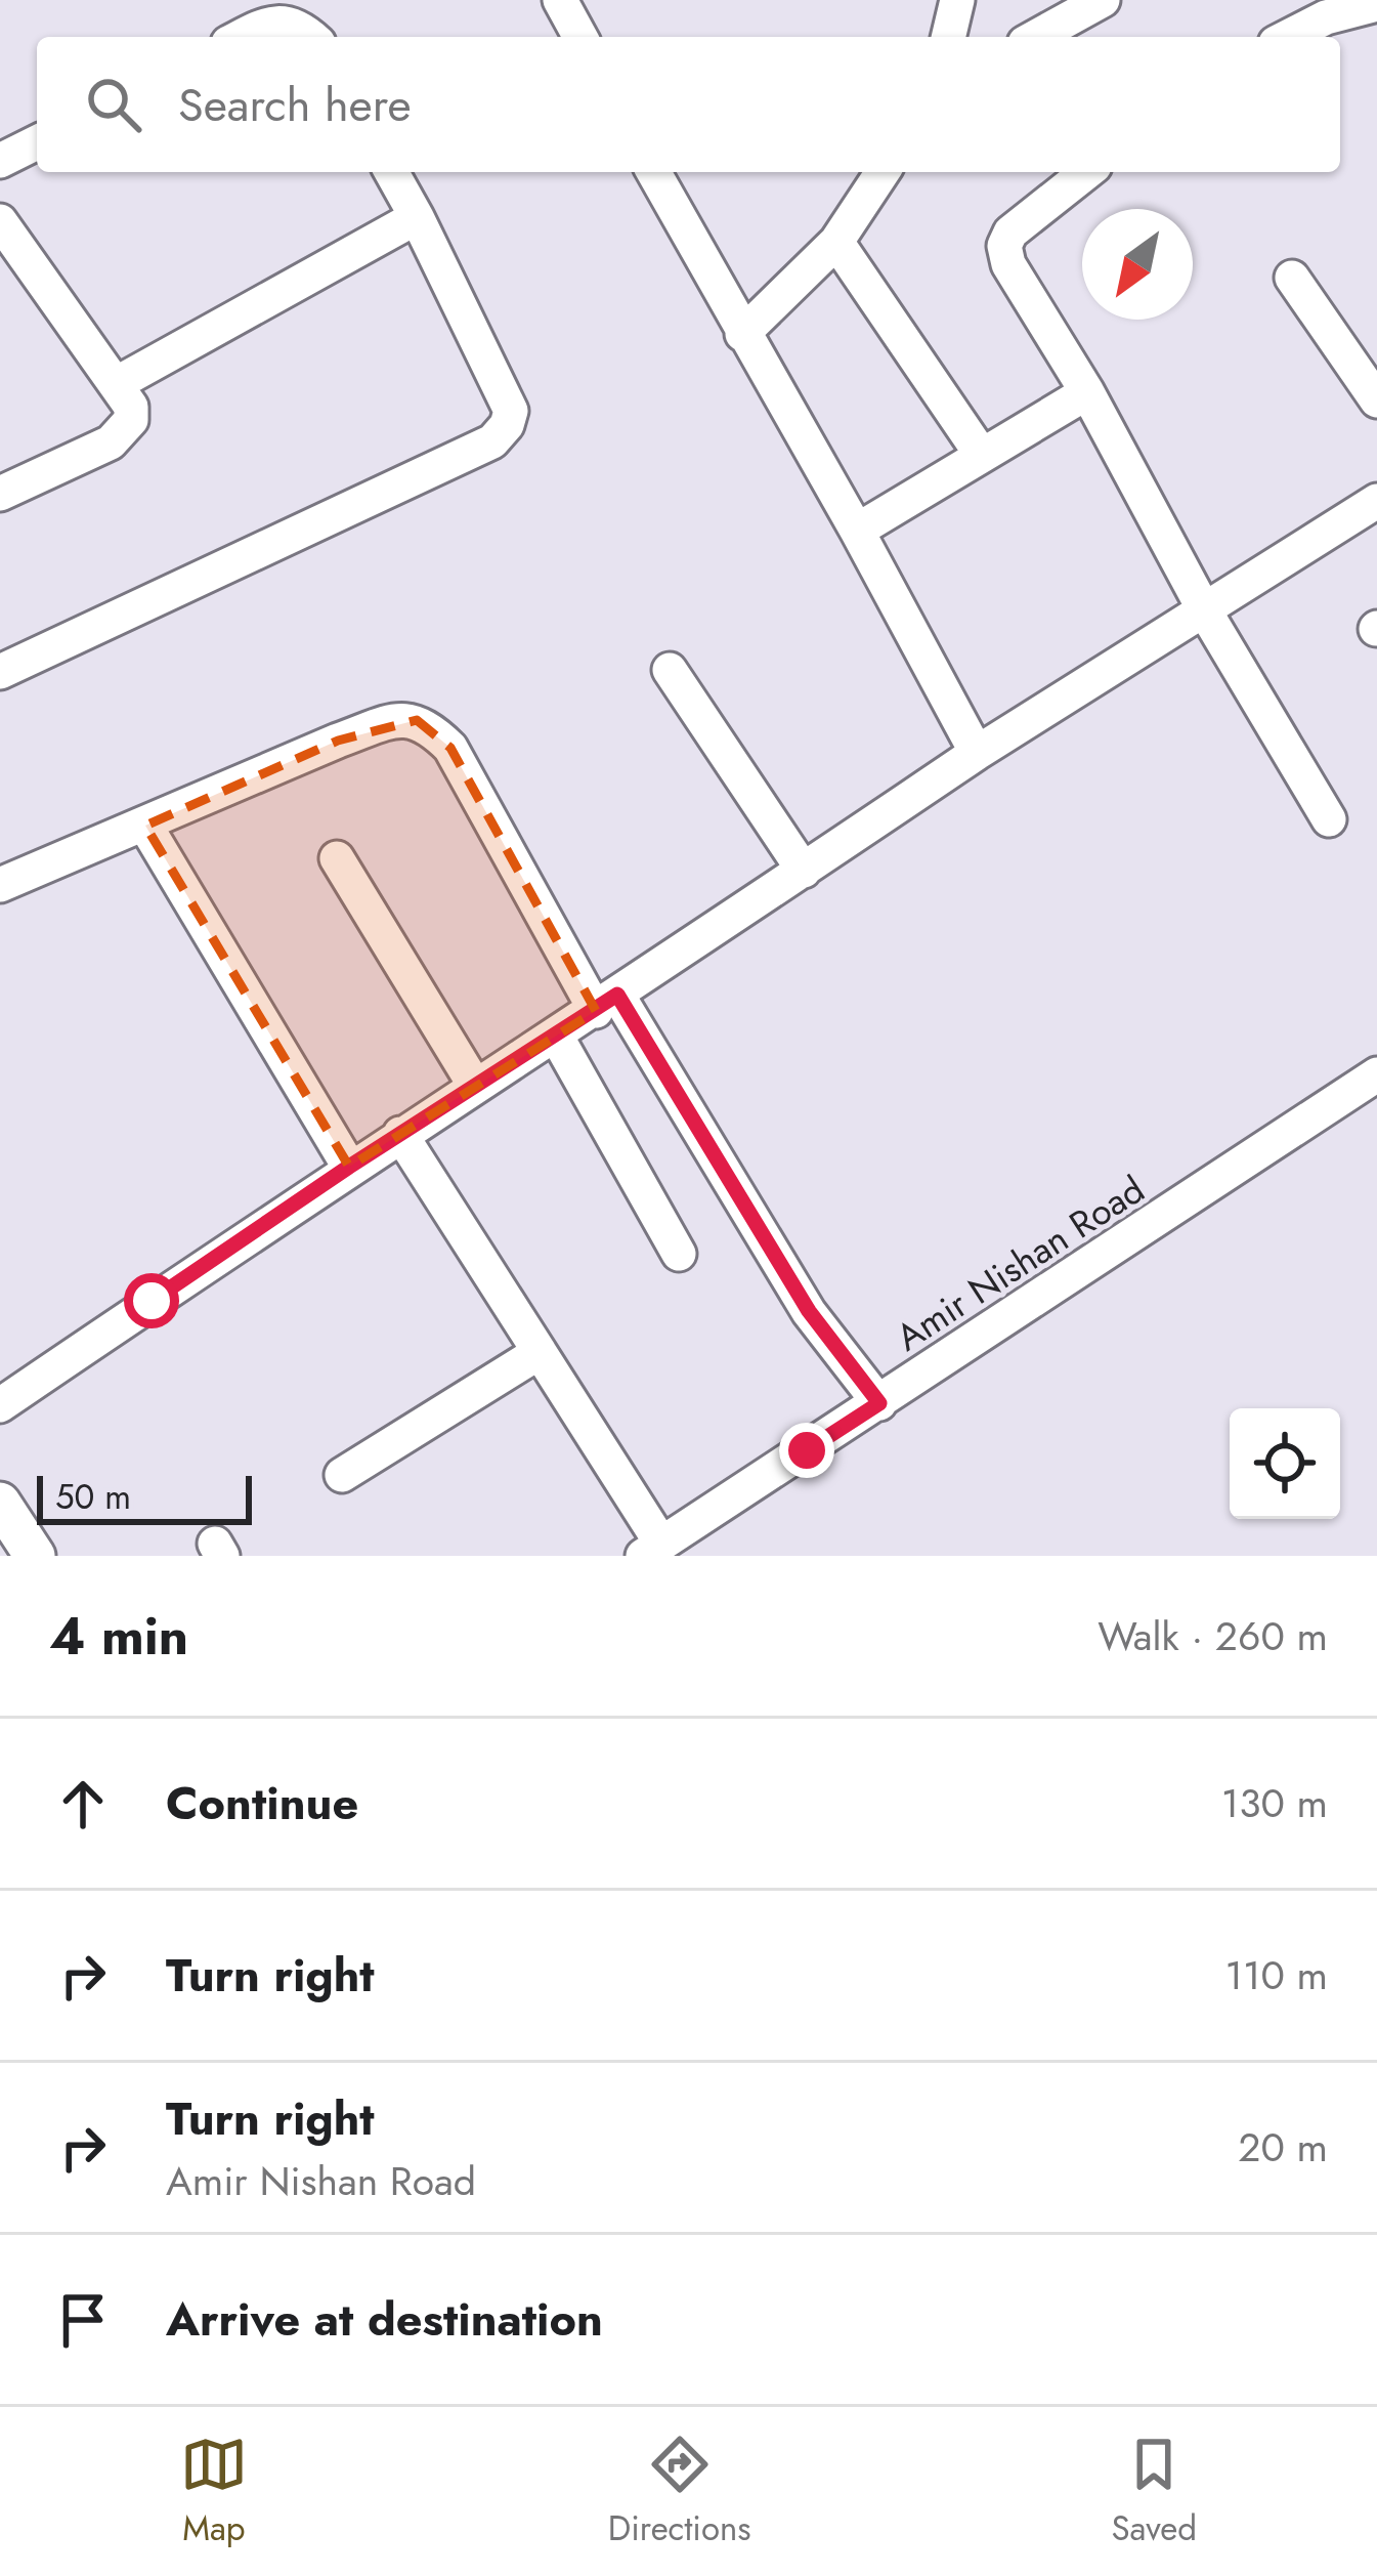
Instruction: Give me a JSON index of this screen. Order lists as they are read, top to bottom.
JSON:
{
  "streets": {
    "street": ["Amir Nishan Road"]
  },
  "scale_bar": "50 m",
  "north": "bottom left",
  "page": {
    "search": "Search here",
    "scale": "50 m",
    "heading": ["4 min", "Walk · 260 m"],
    "list": [
      ["Continue", "130 m"],
      ["Turn right", "110 m"],
      ["Turn right", "Amir Nishan Road", "20 m"],
      "Arrive at destination"
    ],
    "nav": ["Map", "Directions", "Saved"]
  }
}
